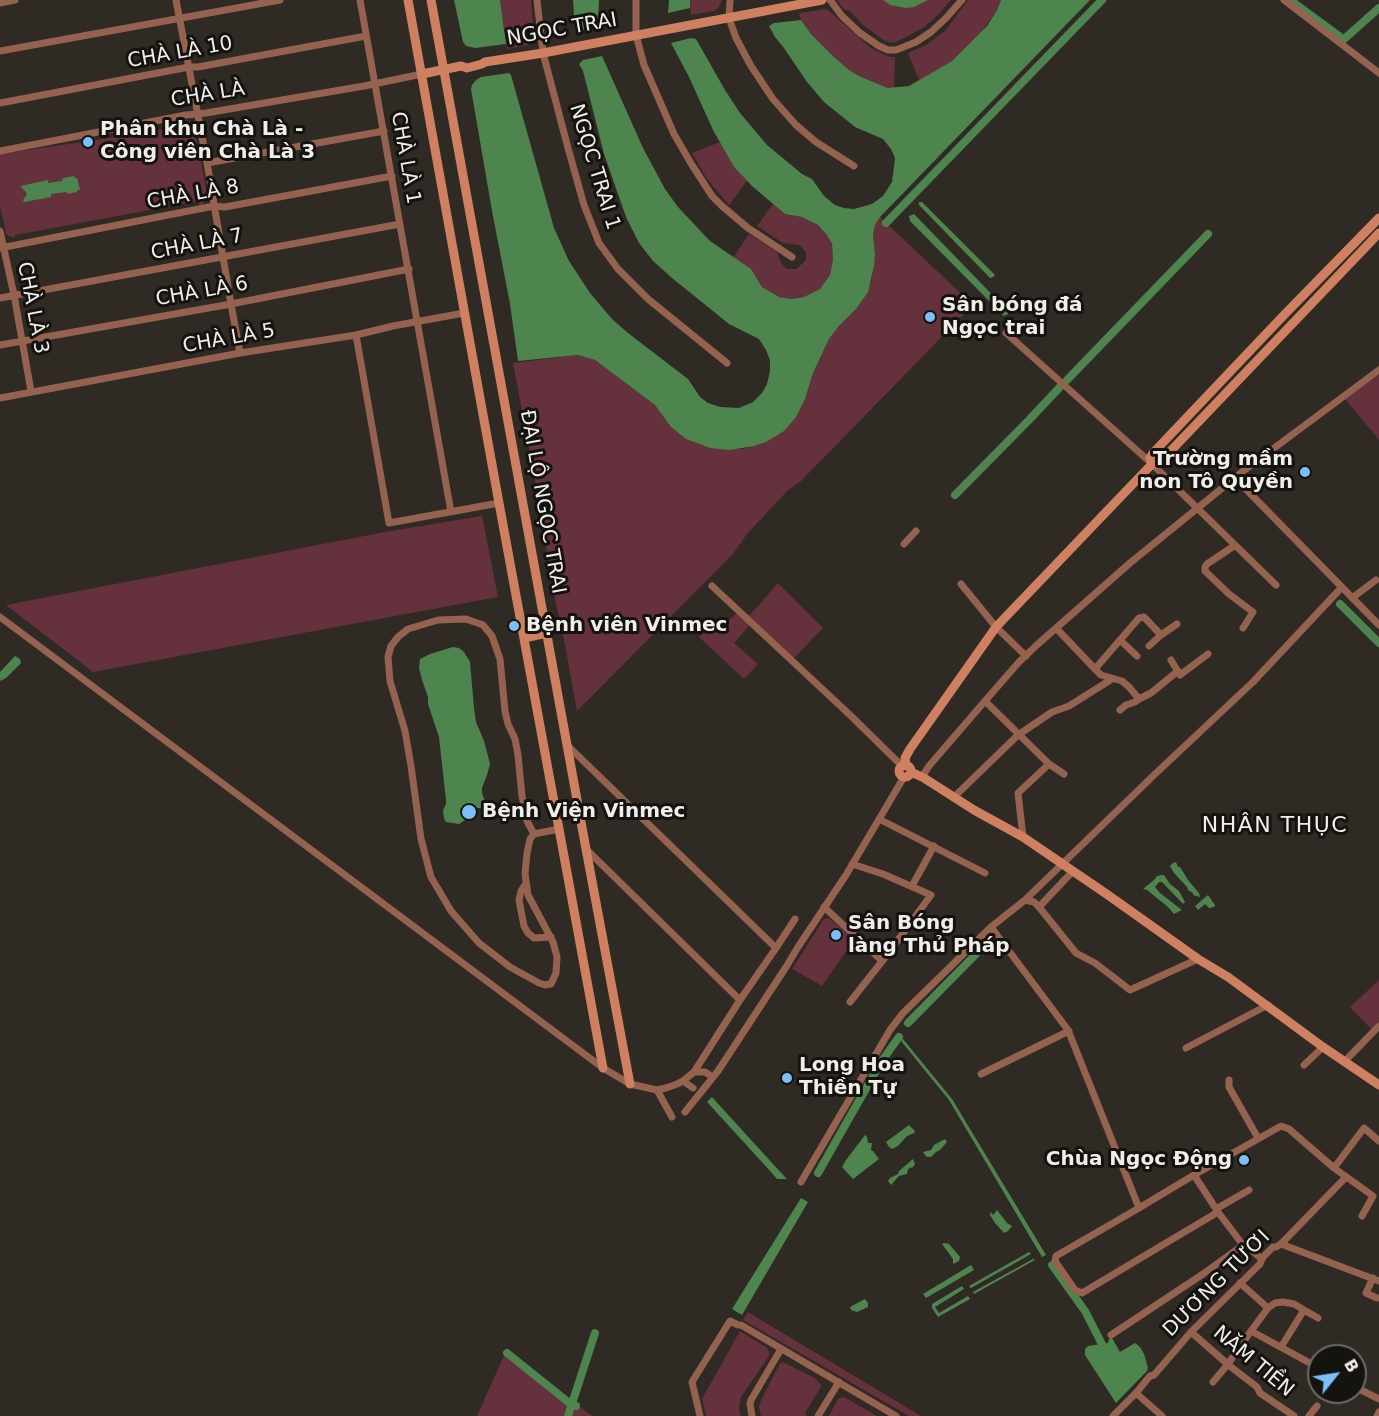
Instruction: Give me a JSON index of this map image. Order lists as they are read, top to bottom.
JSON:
{
  "streets": {
    "main road": ["NGỌC TRAI", "ĐẠI LỘ NGỌC TRAI"],
    "street": [
      "CHÀ LÀ 10",
      "CHÀ LÀ",
      "CHÀ LÀ 1",
      "NGỌC TRAI 1",
      "CHÀ LÀ 8",
      "CHÀ LÀ 7",
      "CHÀ LÀ 6",
      "CHÀ LÀ 3",
      "CHÀ LÀ 5",
      "DƯƠNG TƯƠI",
      "NĂM TIỀN"
    ]
  },
  "crossings": [
    ["NGỌC TRAI", "NGỌC TRAI 1"],
    ["NGỌC TRAI", "ĐẠI LỘ NGỌC TRAI"],
    ["CHÀ LÀ 10", "CHÀ LÀ 1"],
    ["CHÀ LÀ", "CHÀ LÀ 1"],
    ["CHÀ LÀ 1", "CHÀ LÀ 8"],
    ["CHÀ LÀ 1", "CHÀ LÀ 7"],
    ["CHÀ LÀ 1", "CHÀ LÀ 6"],
    ["CHÀ LÀ 1", "CHÀ LÀ 5"],
    ["CHÀ LÀ 8", "CHÀ LÀ 3"],
    ["CHÀ LÀ 7", "CHÀ LÀ 3"],
    ["CHÀ LÀ 6", "CHÀ LÀ 3"],
    ["CHÀ LÀ 3", "CHÀ LÀ 5"],
    ["DƯƠNG TƯƠI", "NĂM TIỀN"]
  ],
  "districts": ["NHÂN THỤC"],
  "places": [
    "Phân khu Chà Là - Công viên Chà Là 3",
    "Sân bóng đá Ngọc trai",
    "Trường mầm non Tô Quyền",
    "Bệnh viên Vinmec",
    "Bệnh Viện Vinmec",
    "Sân Bóng làng Thủ Pháp",
    "Long Hoa Thiền Tự",
    "Chùa Ngọc Động"
  ],
  "north": "top right"
}
